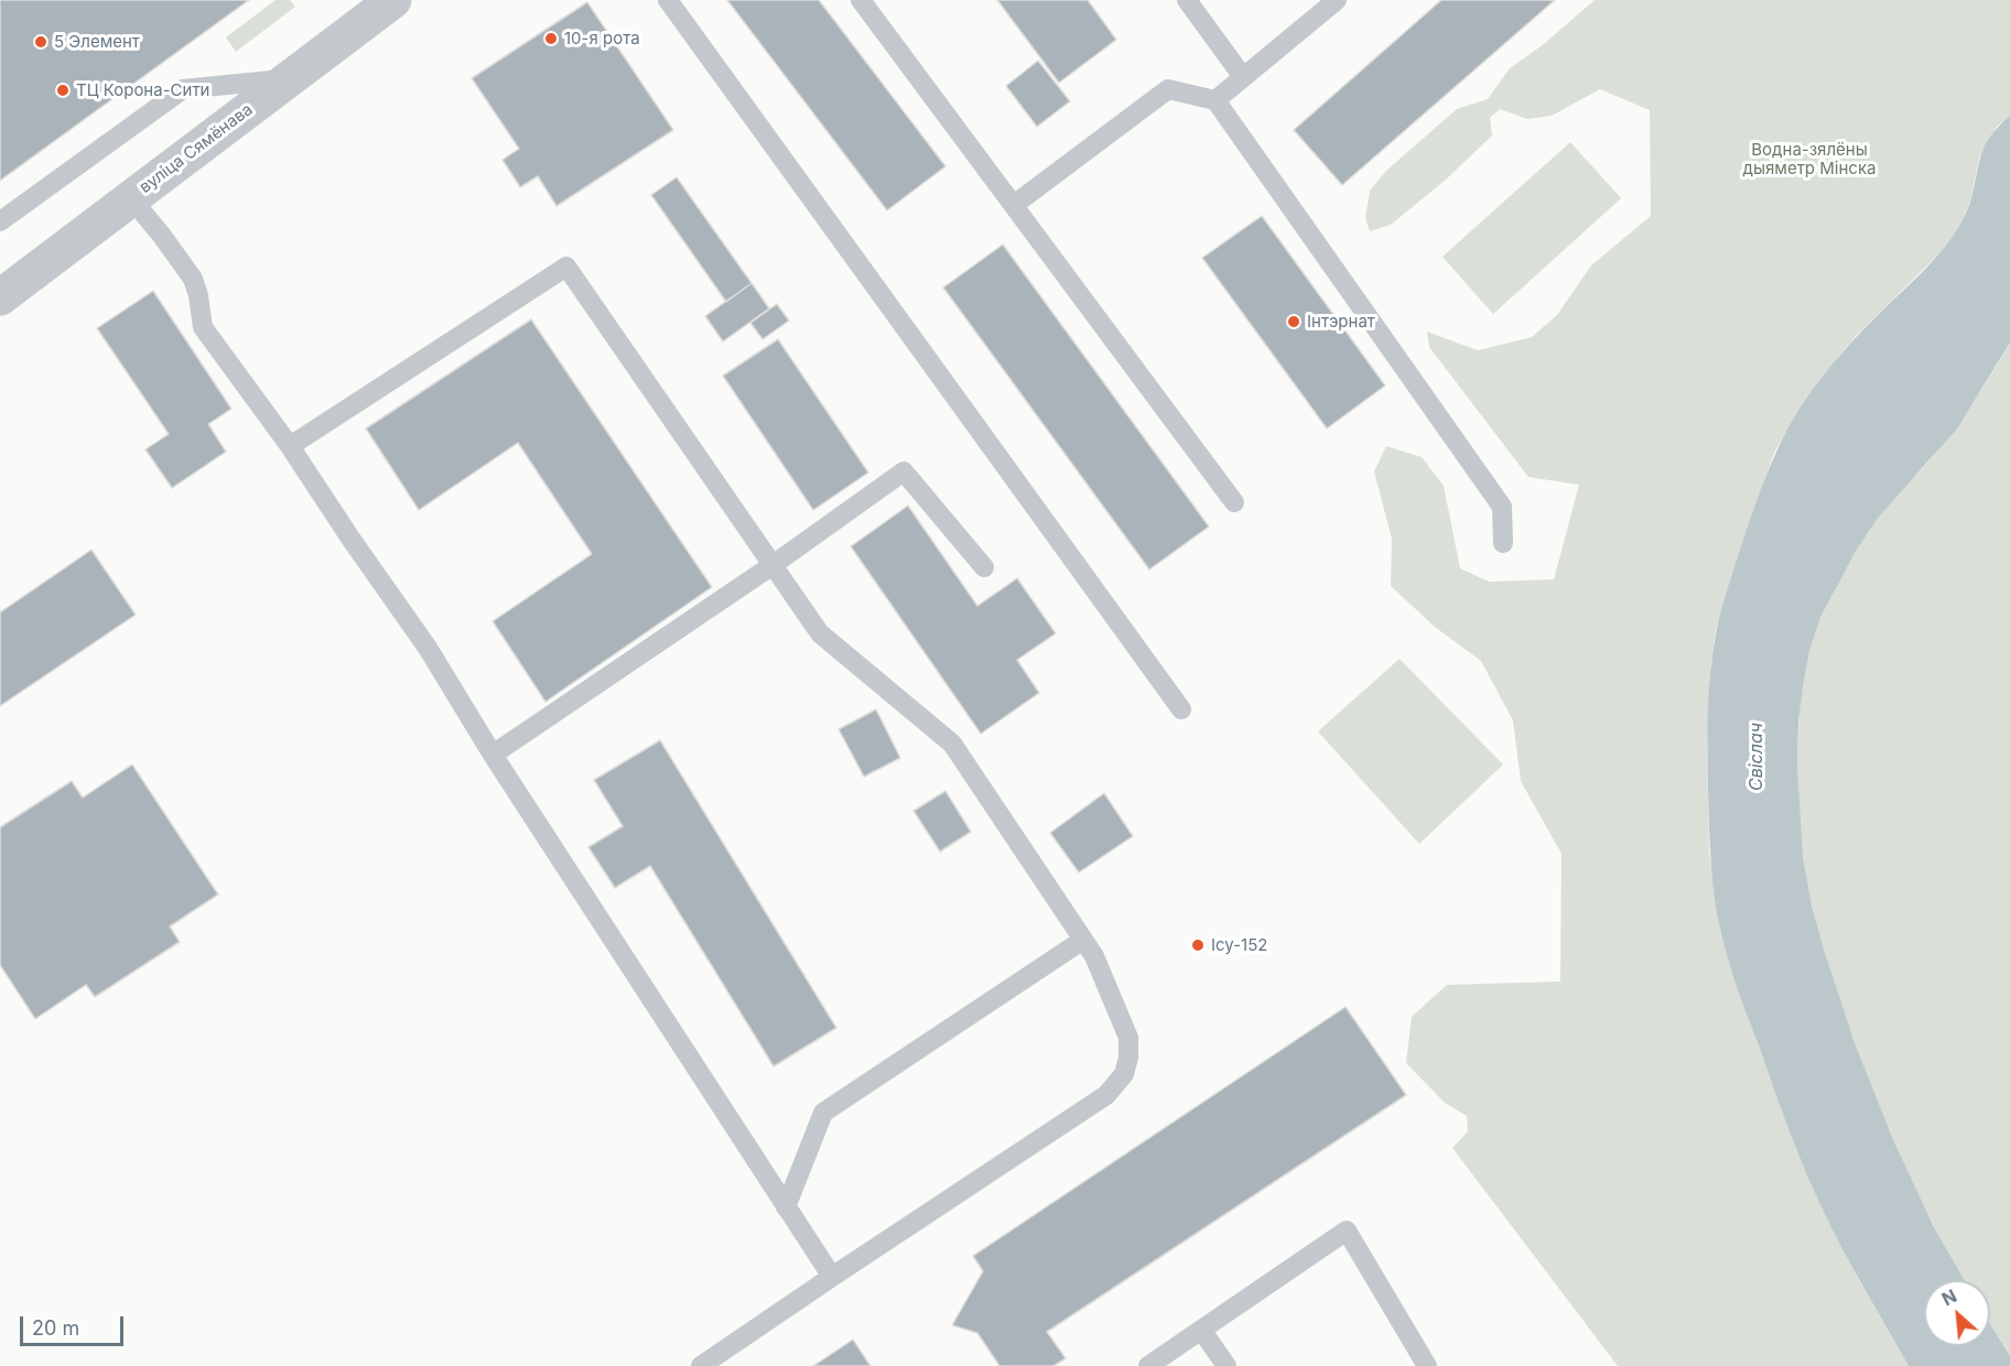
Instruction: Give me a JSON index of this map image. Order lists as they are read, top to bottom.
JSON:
{
  "streets": {
    "street": ["вуліца Сямёнава"]
  },
  "water": ["Свіслач"],
  "parks": ["Водна-зялёны дыяметр Мінска"],
  "places": [
    "10-я рота",
    "5 Элемент",
    "ТЦ Корона-Сити",
    "Інтэрнат",
    "Ісу-152"
  ],
  "scale_bar": "20 m",
  "north": "top left"
}
